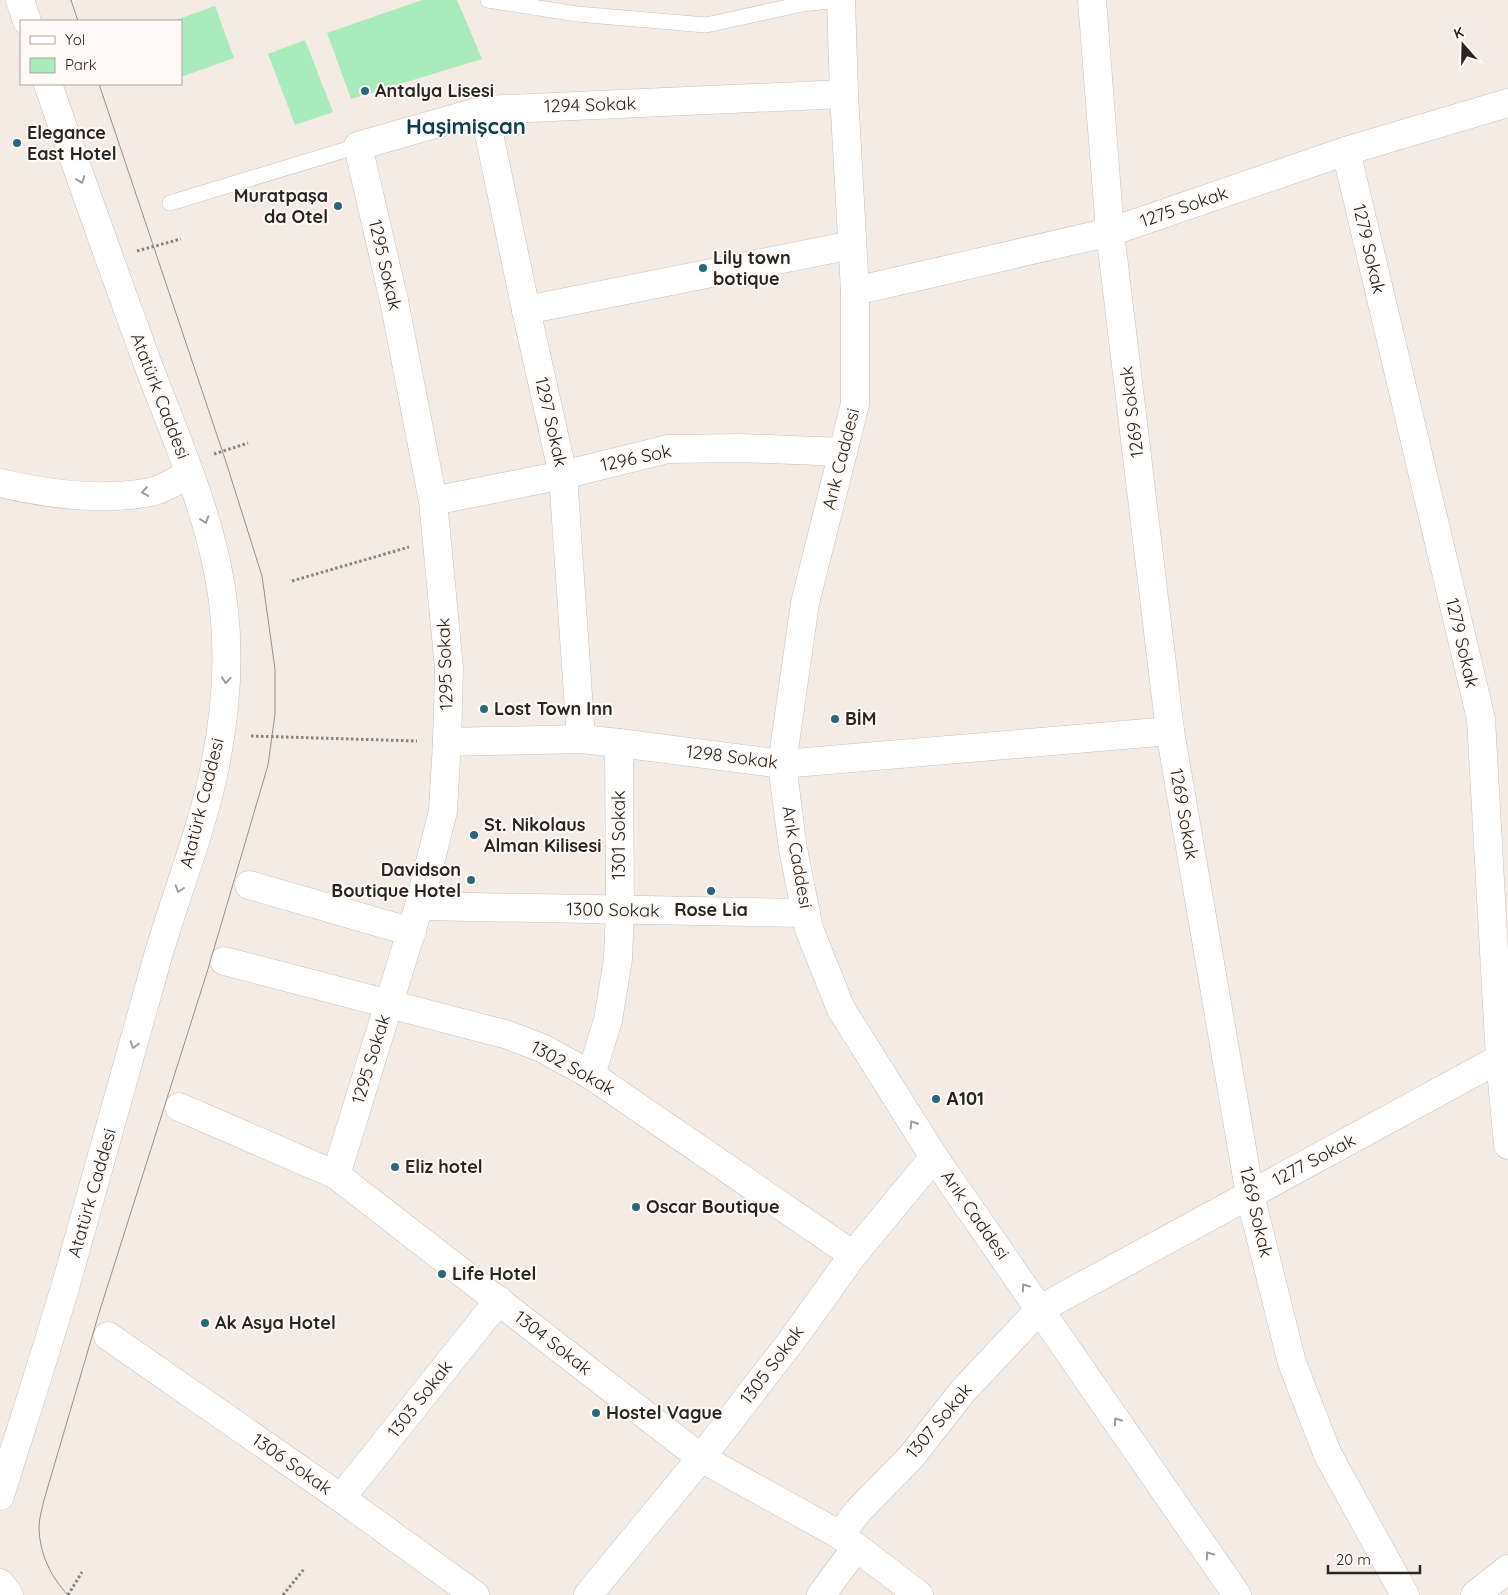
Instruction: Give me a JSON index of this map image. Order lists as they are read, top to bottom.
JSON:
{
  "streets": {
    "street": [
      "1294 Sokak",
      "1275 Sokak",
      "1279 Sokak",
      "1295 Sokak",
      "Atatürk Caddesi",
      "1269 Sokak",
      "1297 Sokak",
      "1296 Sok",
      "Arık Caddesi",
      "1298 Sokak",
      "1301 Sokak",
      "1300 Sokak",
      "1302 Sokak",
      "1277 Sokak",
      "1304 Sokak",
      "1305 Sokak",
      "1303 Sokak",
      "1307 Sokak",
      "1306 Sokak"
    ]
  },
  "crossings": [
    ["1294 Sokak", "1295 Sokak"],
    ["1294 Sokak", "1297 Sokak"],
    ["1294 Sokak", "Arık Caddesi"],
    ["1275 Sokak", "1279 Sokak"],
    ["1275 Sokak", "1269 Sokak"],
    ["1275 Sokak", "Arık Caddesi"],
    ["1279 Sokak", "1277 Sokak"],
    ["1295 Sokak", "1296 Sok"],
    ["1295 Sokak", "1298 Sokak"],
    ["1295 Sokak", "1300 Sokak"],
    ["1295 Sokak", "1302 Sokak"],
    ["1295 Sokak", "1304 Sokak"],
    ["1269 Sokak", "1298 Sokak"],
    ["1269 Sokak", "1277 Sokak"],
    ["1297 Sokak", "1296 Sok"],
    ["1297 Sokak", "1298 Sokak"],
    ["1296 Sok", "Arık Caddesi"],
    ["Arık Caddesi", "1298 Sokak"],
    ["Arık Caddesi", "1300 Sokak"],
    ["Arık Caddesi", "1277 Sokak"],
    ["Arık Caddesi", "1305 Sokak"],
    ["Arık Caddesi", "1307 Sokak"],
    ["1298 Sokak", "1301 Sokak"],
    ["1301 Sokak", "1300 Sokak"],
    ["1301 Sokak", "1302 Sokak"],
    ["1302 Sokak", "1305 Sokak"],
    ["1277 Sokak", "1307 Sokak"],
    ["1304 Sokak", "1305 Sokak"],
    ["1304 Sokak", "1303 Sokak"],
    ["1304 Sokak", "1307 Sokak"],
    ["1303 Sokak", "1306 Sokak"]
  ],
  "one_way": ["Atatürk Caddesi", "Arık Caddesi"],
  "districts": ["Haşimişcan"],
  "places": [
    "Antalya Lisesi",
    "Elegance East Hotel",
    "Muratpaşa da Otel",
    "Lily town botique",
    "Lost Town Inn",
    "BİM",
    "St. Nikolaus Alman Kilisesi",
    "Davidson Boutique Hotel",
    "Rose Lia",
    "А101",
    "Eliz hotel",
    "Oscar Boutique",
    "Life Hotel",
    "Ak Asya Hotel",
    "Hostel Vague"
  ],
  "legend": ["Yol", "Park"],
  "scale_bar": "20 m",
  "north": "top"
}
